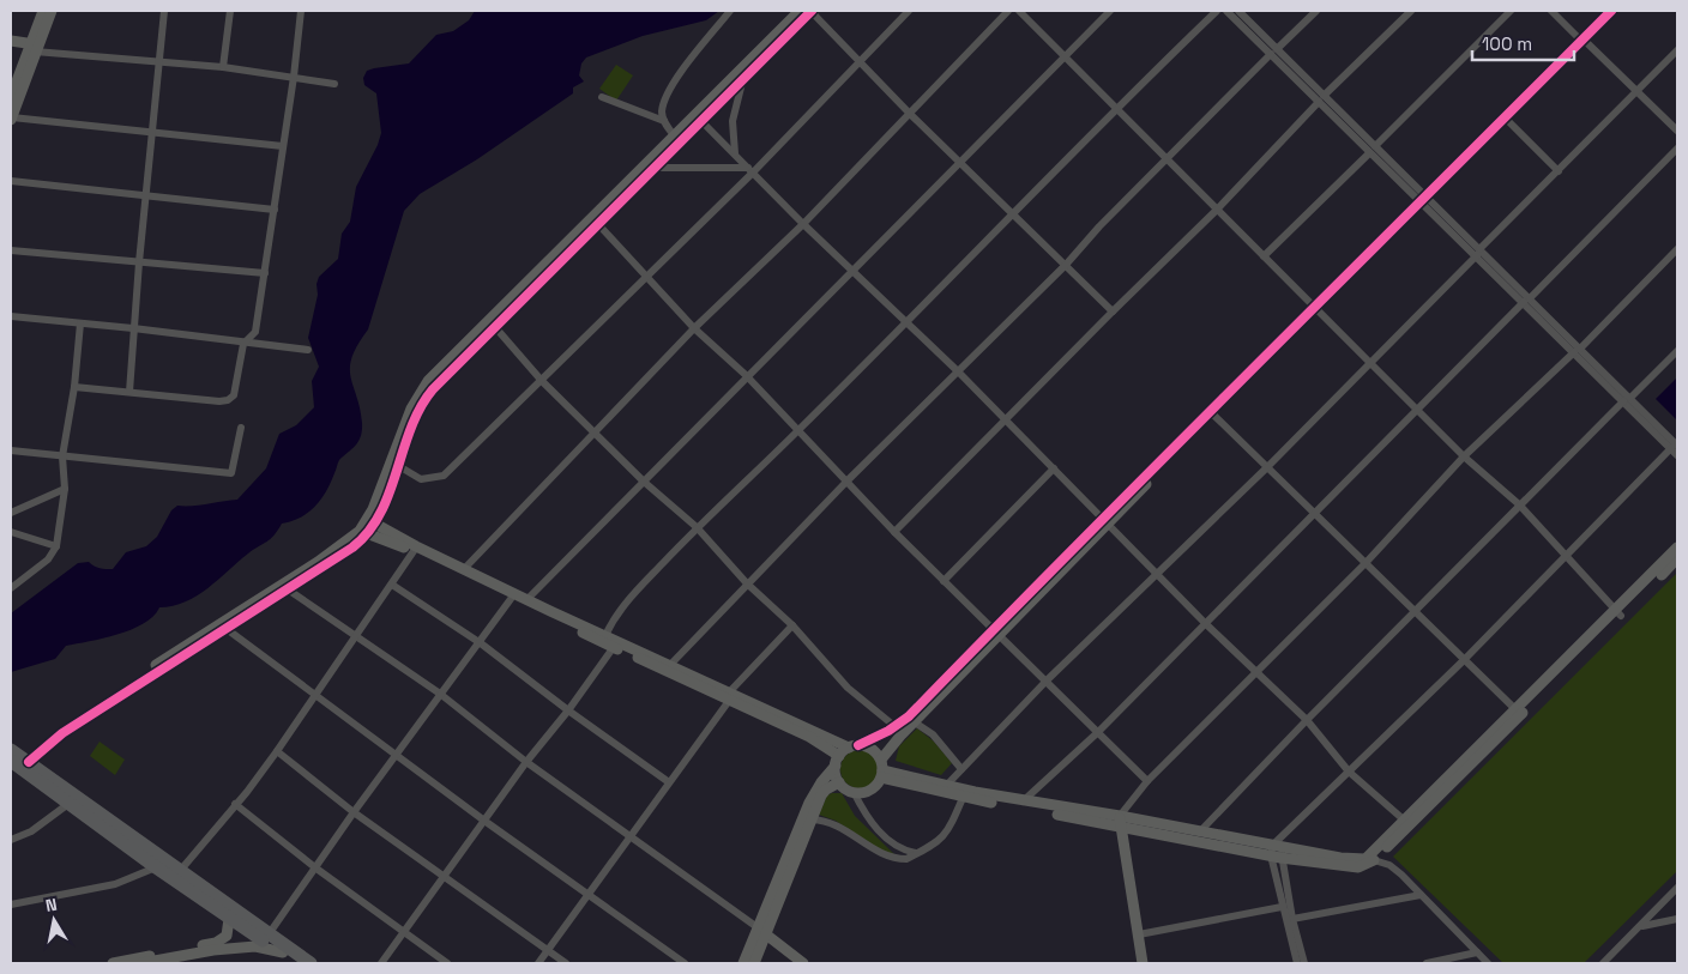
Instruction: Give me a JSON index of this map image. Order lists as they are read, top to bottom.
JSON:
{
  "scale_bar": "100 m",
  "north": "top"
}
